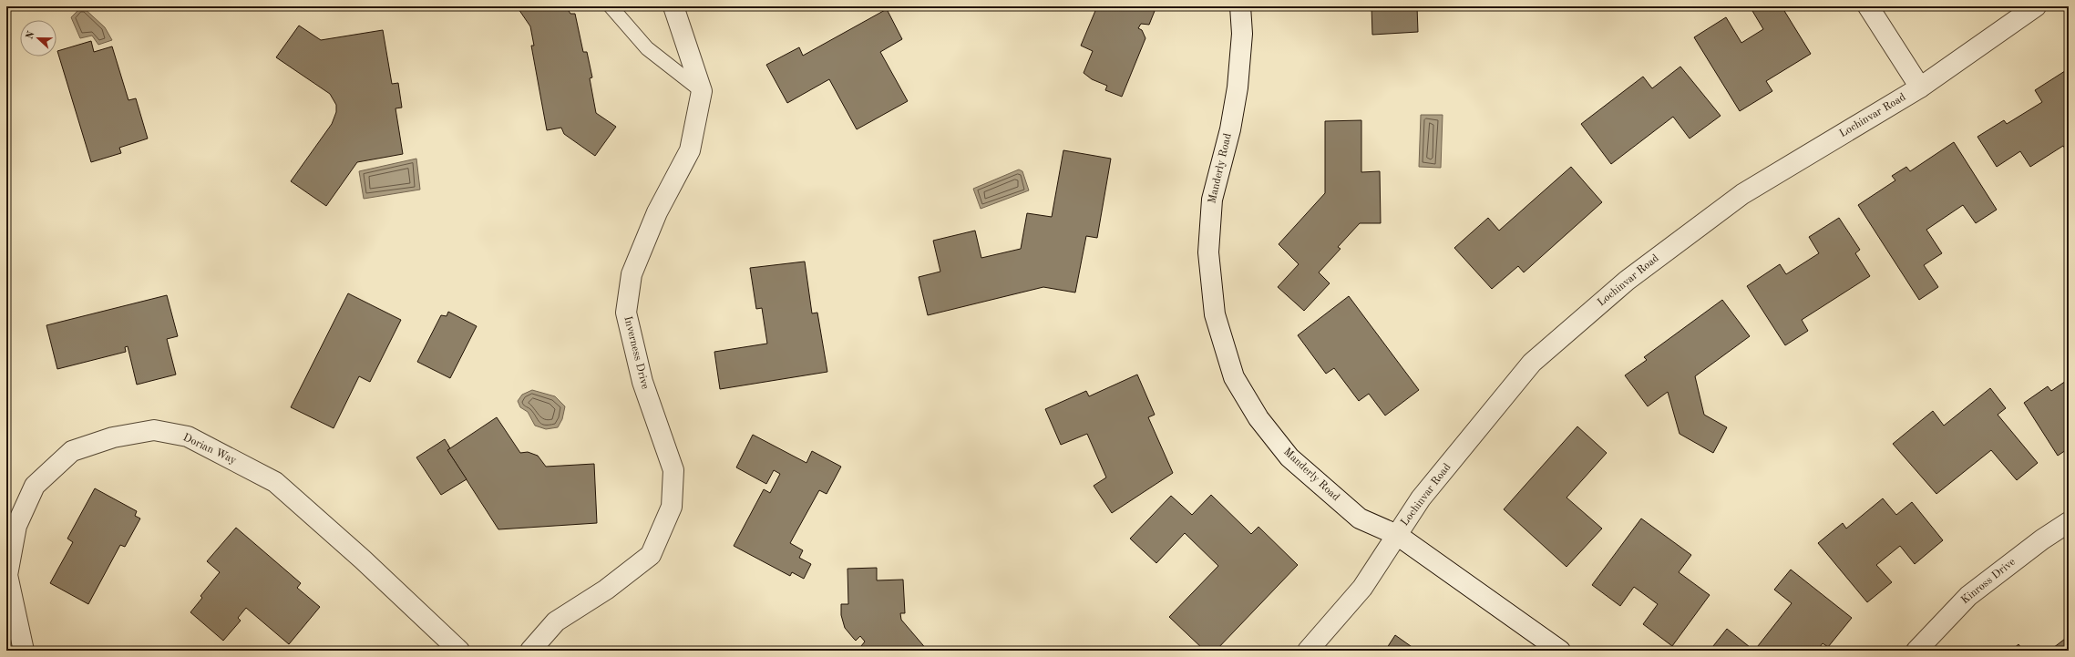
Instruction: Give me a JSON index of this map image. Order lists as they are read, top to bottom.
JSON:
{
  "streets": {
    "street": [
      "Lochinvar Road",
      "Manderly Road",
      "Inverness Drive",
      "Dorian Way",
      "Kinross Drive"
    ]
  },
  "crossings": [
    ["Lochinvar Road", "Manderly Road"]
  ],
  "north": "left"
}
